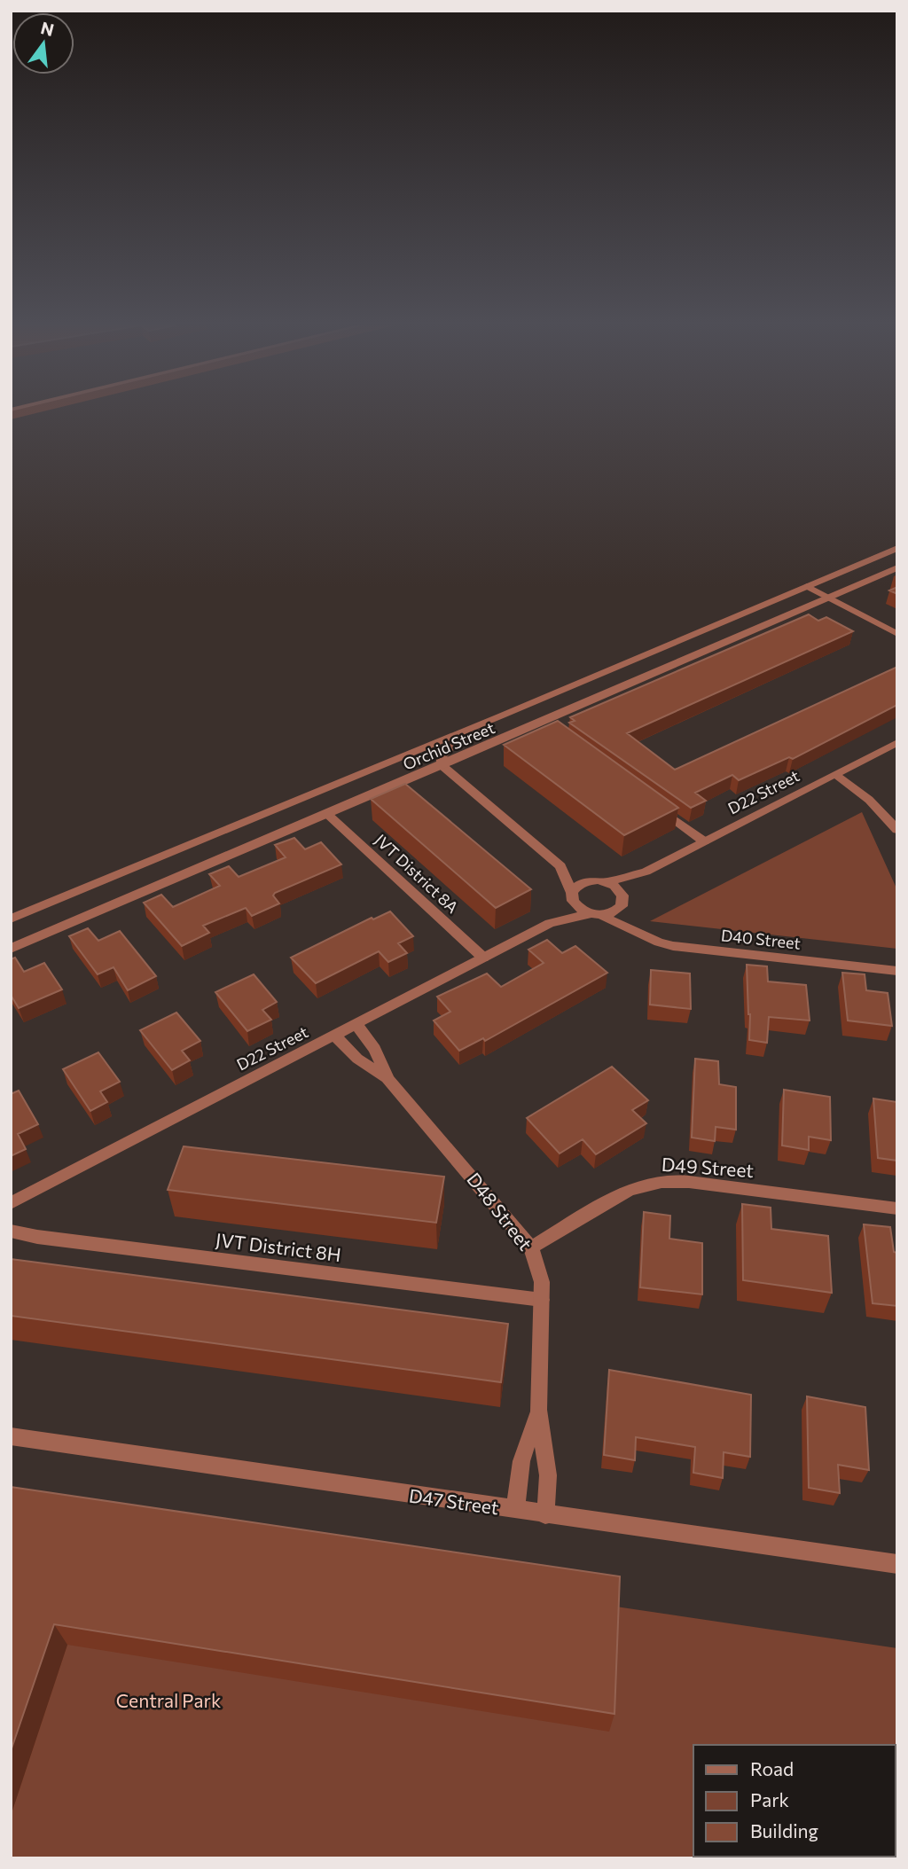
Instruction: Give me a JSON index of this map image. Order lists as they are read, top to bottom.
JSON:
{
  "streets": {
    "street": [
      "Orchid Street",
      "D22 Street",
      "JVT District 8A",
      "D40 Street",
      "D49 Street",
      "D48 Street",
      "JVT District 8H",
      "D47 Street"
    ]
  },
  "crossings": [
    ["Orchid Street", "JVT District 8A"],
    ["D22 Street", "JVT District 8A"],
    ["D22 Street", "D40 Street"],
    ["D22 Street", "D48 Street"],
    ["D49 Street", "D48 Street"],
    ["D48 Street", "JVT District 8H"],
    ["D48 Street", "D47 Street"]
  ],
  "parks": ["Central Park"],
  "legend": ["Road", "Park", "Building"],
  "north": "top"
}
